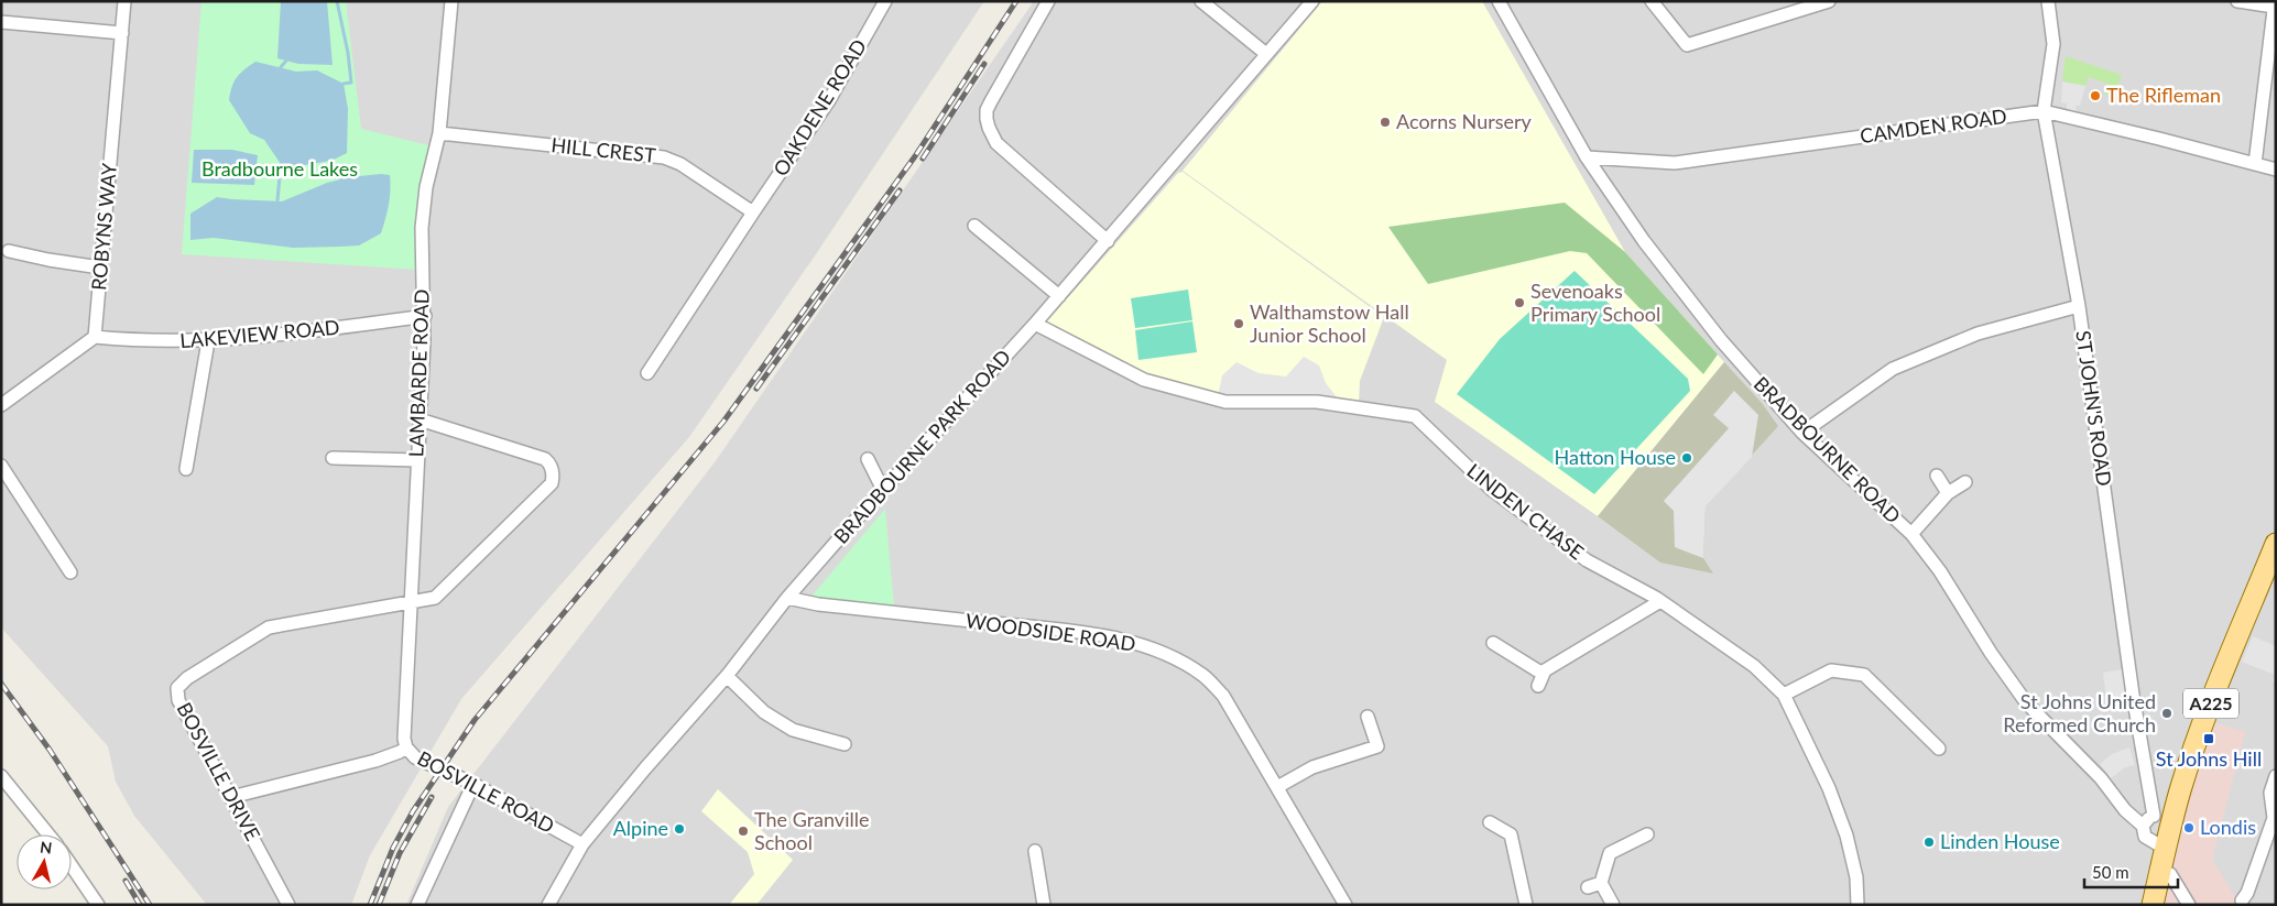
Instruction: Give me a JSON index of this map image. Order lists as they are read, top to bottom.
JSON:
{
  "streets": {
    "main road": ["A225"],
    "street": [
      "OAKDENE ROAD",
      "CAMDEN ROAD",
      "HILL CREST",
      "ROBYNS WAY",
      "LAKEVIEW ROAD",
      "LAMBARDE ROAD",
      "ST JOHN'S ROAD",
      "BRADBOURNE PARK ROAD",
      "BRADBOURNE ROAD",
      "LINDEN CHASE",
      "WOODSIDE ROAD",
      "BOSVILLE DRIVE",
      "BOSVILLE ROAD"
    ]
  },
  "crossings": [
    ["OAKDENE ROAD", "HILL CREST"],
    ["CAMDEN ROAD", "ST JOHN'S ROAD"],
    ["CAMDEN ROAD", "BRADBOURNE ROAD"],
    ["HILL CREST", "LAMBARDE ROAD"],
    ["ROBYNS WAY", "LAKEVIEW ROAD"],
    ["LAKEVIEW ROAD", "LAMBARDE ROAD"],
    ["LAMBARDE ROAD", "BOSVILLE DRIVE"],
    ["LAMBARDE ROAD", "BOSVILLE ROAD"],
    ["ST JOHN'S ROAD", "A225"],
    ["BRADBOURNE PARK ROAD", "LINDEN CHASE"],
    ["BRADBOURNE PARK ROAD", "WOODSIDE ROAD"],
    ["BRADBOURNE PARK ROAD", "BOSVILLE ROAD"],
    ["BRADBOURNE ROAD", "A225"],
    ["BOSVILLE DRIVE", "BOSVILLE ROAD"]
  ],
  "parks": ["Bradbourne Lakes"],
  "places": {
    "other": [
      "The Rifleman",
      "Acorns Nursery",
      "Sevenoaks Primary School",
      "Walthamstow Hall Junior School",
      "Hatton House",
      "St Johns United Reformed Church",
      "Londis",
      "Alpine",
      "The Granville School",
      "Linden House"
    ],
    "transit": ["St Johns Hill"]
  },
  "scale_bar": "50 m",
  "north": "top"
}
